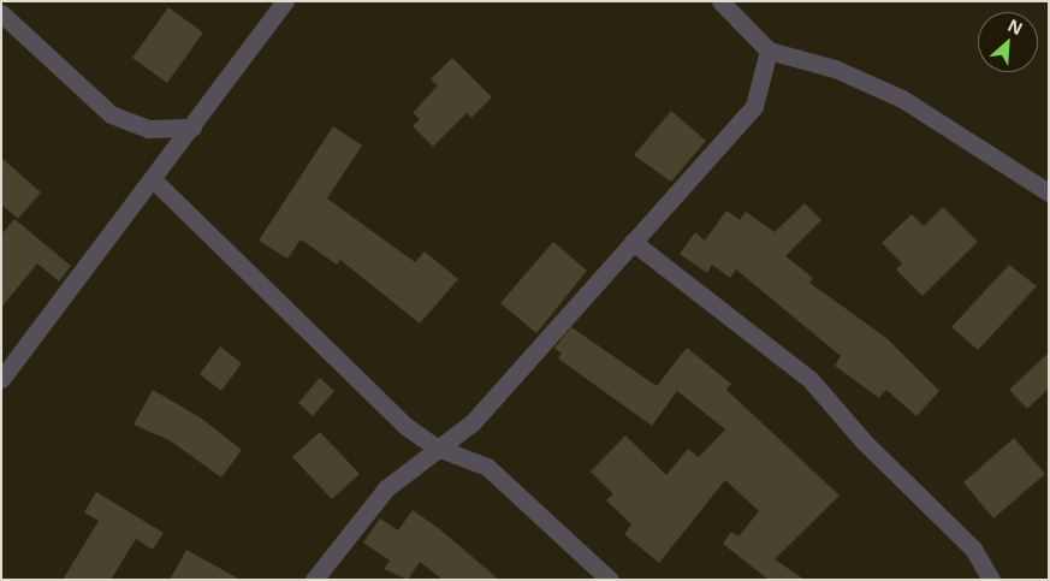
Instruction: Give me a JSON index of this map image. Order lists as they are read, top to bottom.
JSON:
{
  "north": "top right"
}
